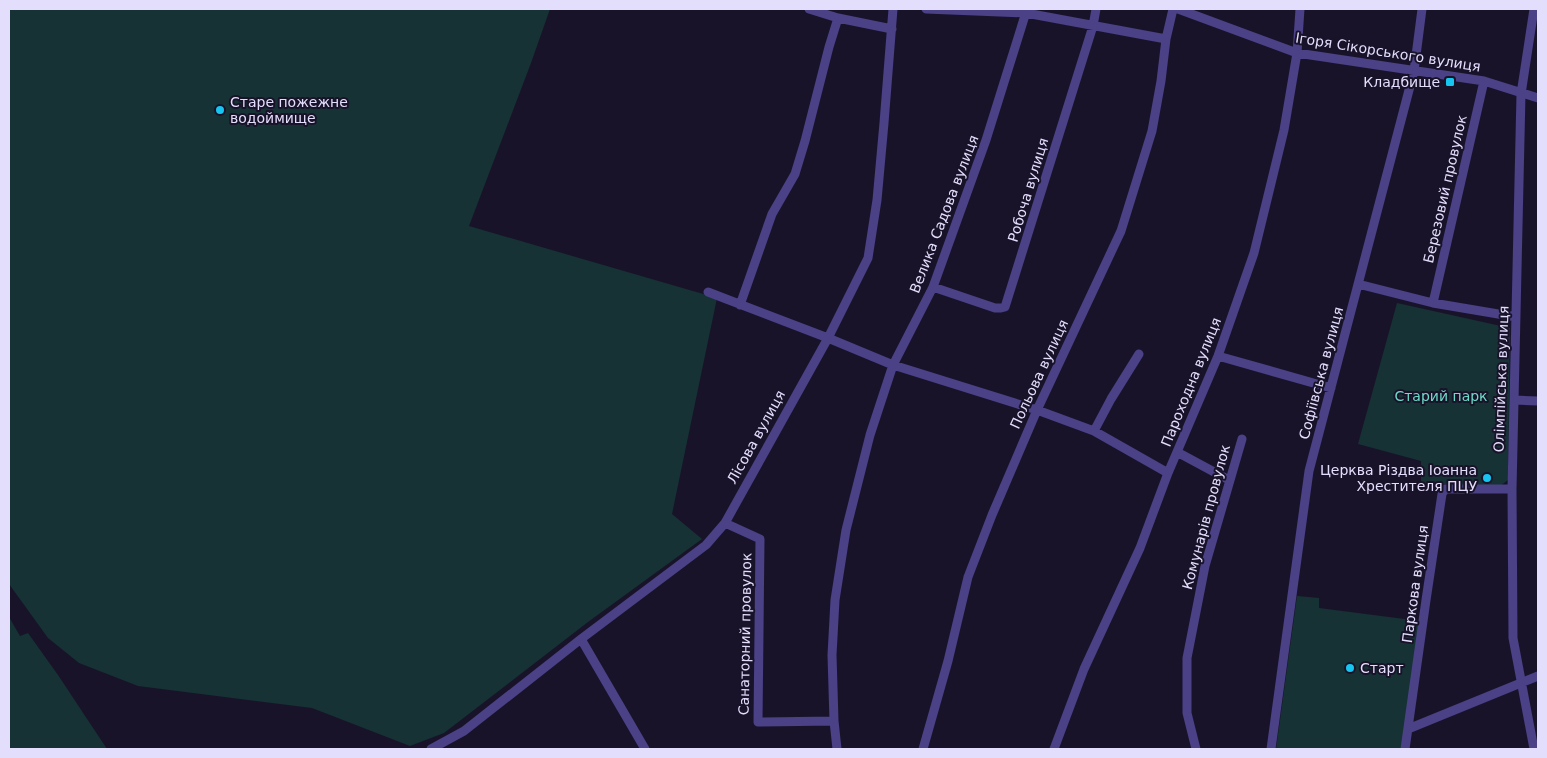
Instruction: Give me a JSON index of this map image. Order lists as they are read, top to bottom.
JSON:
{
  "streets": {
    "street": [
      "Ігоря Сікорського вулиця",
      "Березовий провулок",
      "Робоча вулиця",
      "Велика Садова вулиця",
      "Софіївська вулиця",
      "Польова вулиця",
      "Олімпійська вулиця",
      "Пароходна вулиця",
      "Лісова вулиця",
      "Комунарів провулок",
      "Паркова вулиця",
      "Санаторний провулок"
    ]
  },
  "crossings": [
    ["Ігоря Сікорського вулиця", "Березовий провулок"],
    ["Ігоря Сікорського вулиця", "Софіївська вулиця"],
    ["Ігоря Сікорського вулиця", "Олімпійська вулиця"],
    ["Ігоря Сікорського вулиця", "Пароходна вулиця"],
    ["Робоча вулиця", "Велика Садова вулиця"],
    ["Велика Садова вулиця", "Санаторний провулок"],
    ["Олімпійська вулиця", "Паркова вулиця"],
    ["Лісова вулиця", "Санаторний провулок"]
  ],
  "parks": ["Старий парк"],
  "places": {
    "transit": ["Кладбище"],
    "other": ["Старе пожежне водоймище", "Церква Різдва Іоанна Хрестителя ПЦУ", "Старт"]
  }
}
